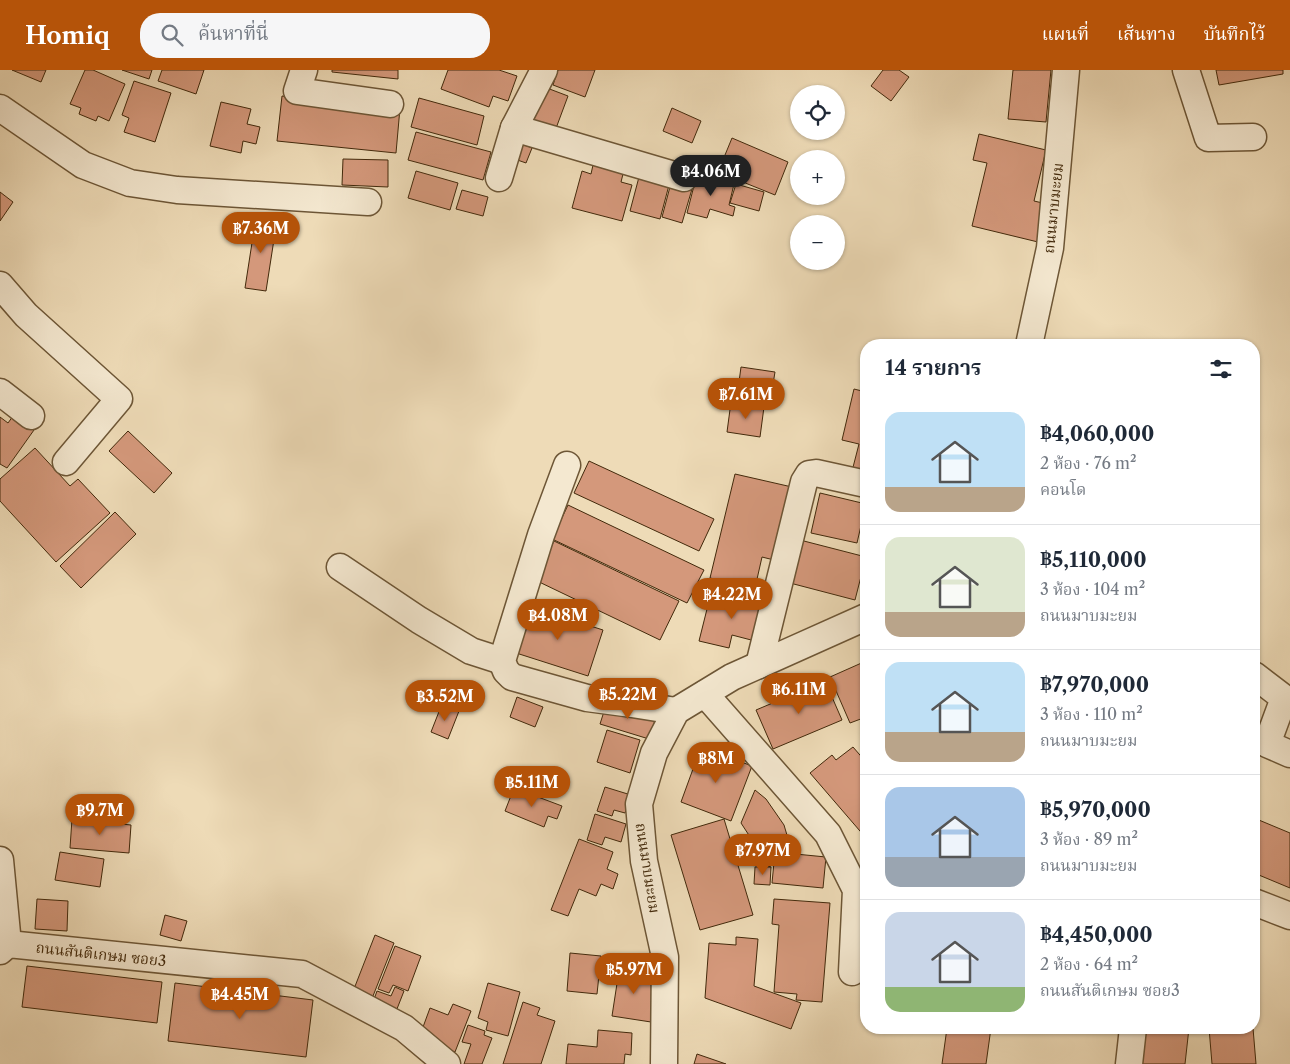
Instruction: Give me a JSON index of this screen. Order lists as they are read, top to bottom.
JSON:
{
  "streets": {
    "street": ["ถนนมาบมะยม", "ถนนสันติเกษม ซอย3"]
  },
  "page": {
    "header": "Homiq",
    "search": "ค้นหาที่นี่",
    "nav": ["แผนที่", "เส้นทาง", "บันทึกไว้"],
    "map_buttons": ["+", "−"],
    "price": [
      "฿4.06M",
      "฿7.36M",
      "฿7.61M",
      "฿4.22M",
      "฿4.08M",
      "฿6.11M",
      "฿5.22M",
      "฿3.52M",
      "฿8M",
      "฿5.11M",
      "฿9.7M",
      "฿7.97M",
      "฿5.97M",
      "฿4.45M"
    ],
    "heading": "14 รายการ",
    "list": [
      {
        "name": "฿4,060,000",
        "note": "2 ห้อง · 76 m² · คอนโด"
      },
      {
        "name": "฿5,110,000",
        "note": "3 ห้อง · 104 m² · ถนนมาบมะยม"
      },
      {
        "name": "฿7,970,000",
        "note": "3 ห้อง · 110 m² · ถนนมาบมะยม"
      },
      {
        "name": "฿5,970,000",
        "note": "3 ห้อง · 89 m² · ถนนมาบมะยม"
      },
      {
        "name": "฿4,450,000",
        "note": "2 ห้อง · 64 m² · ถนนสันติเกษม ซอย3"
      }
    ]
  }
}
